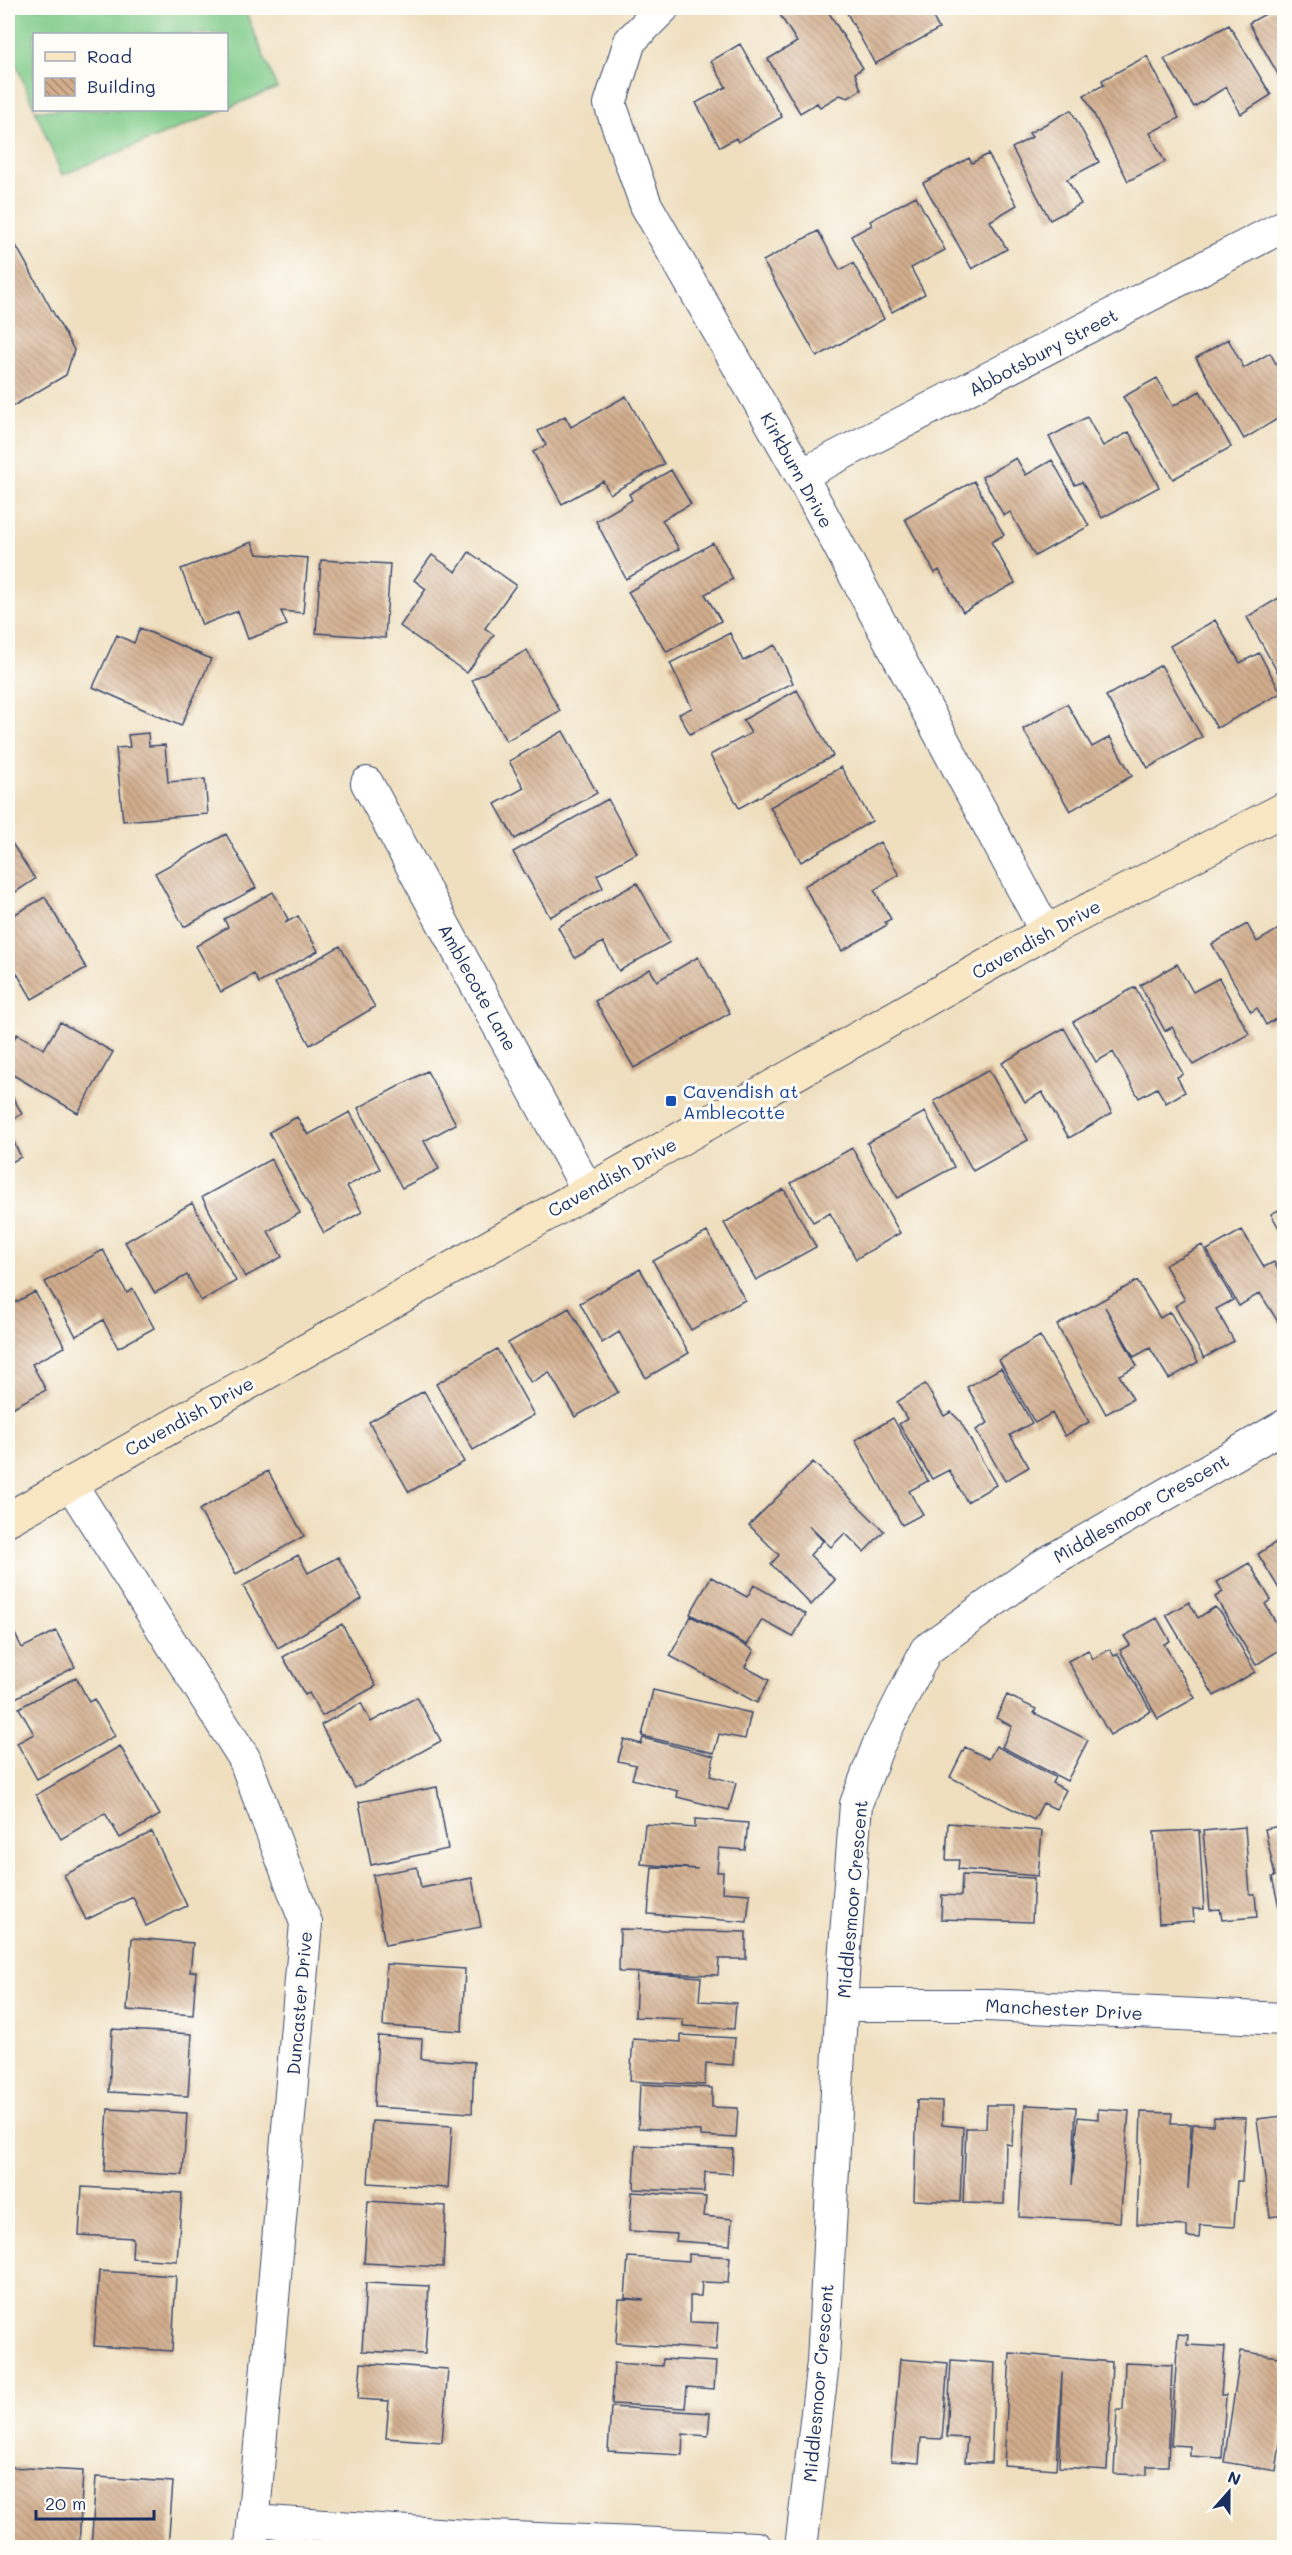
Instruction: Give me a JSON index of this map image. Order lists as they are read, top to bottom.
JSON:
{
  "streets": {
    "street": [
      "Abbotsbury Street",
      "Kirkburn Drive",
      "Cavendish Drive",
      "Amblecote Lane",
      "Middlesmoor Crescent",
      "Duncaster Drive",
      "Manchester Drive"
    ]
  },
  "crossings": [
    ["Abbotsbury Street", "Kirkburn Drive"],
    ["Kirkburn Drive", "Cavendish Drive"],
    ["Cavendish Drive", "Amblecote Lane"],
    ["Cavendish Drive", "Duncaster Drive"],
    ["Middlesmoor Crescent", "Manchester Drive"]
  ],
  "places": {
    "transit": ["Cavendish at Amblecotte"]
  },
  "legend": ["Road", "Building"],
  "scale_bar": "20 m",
  "north": "top"
}
